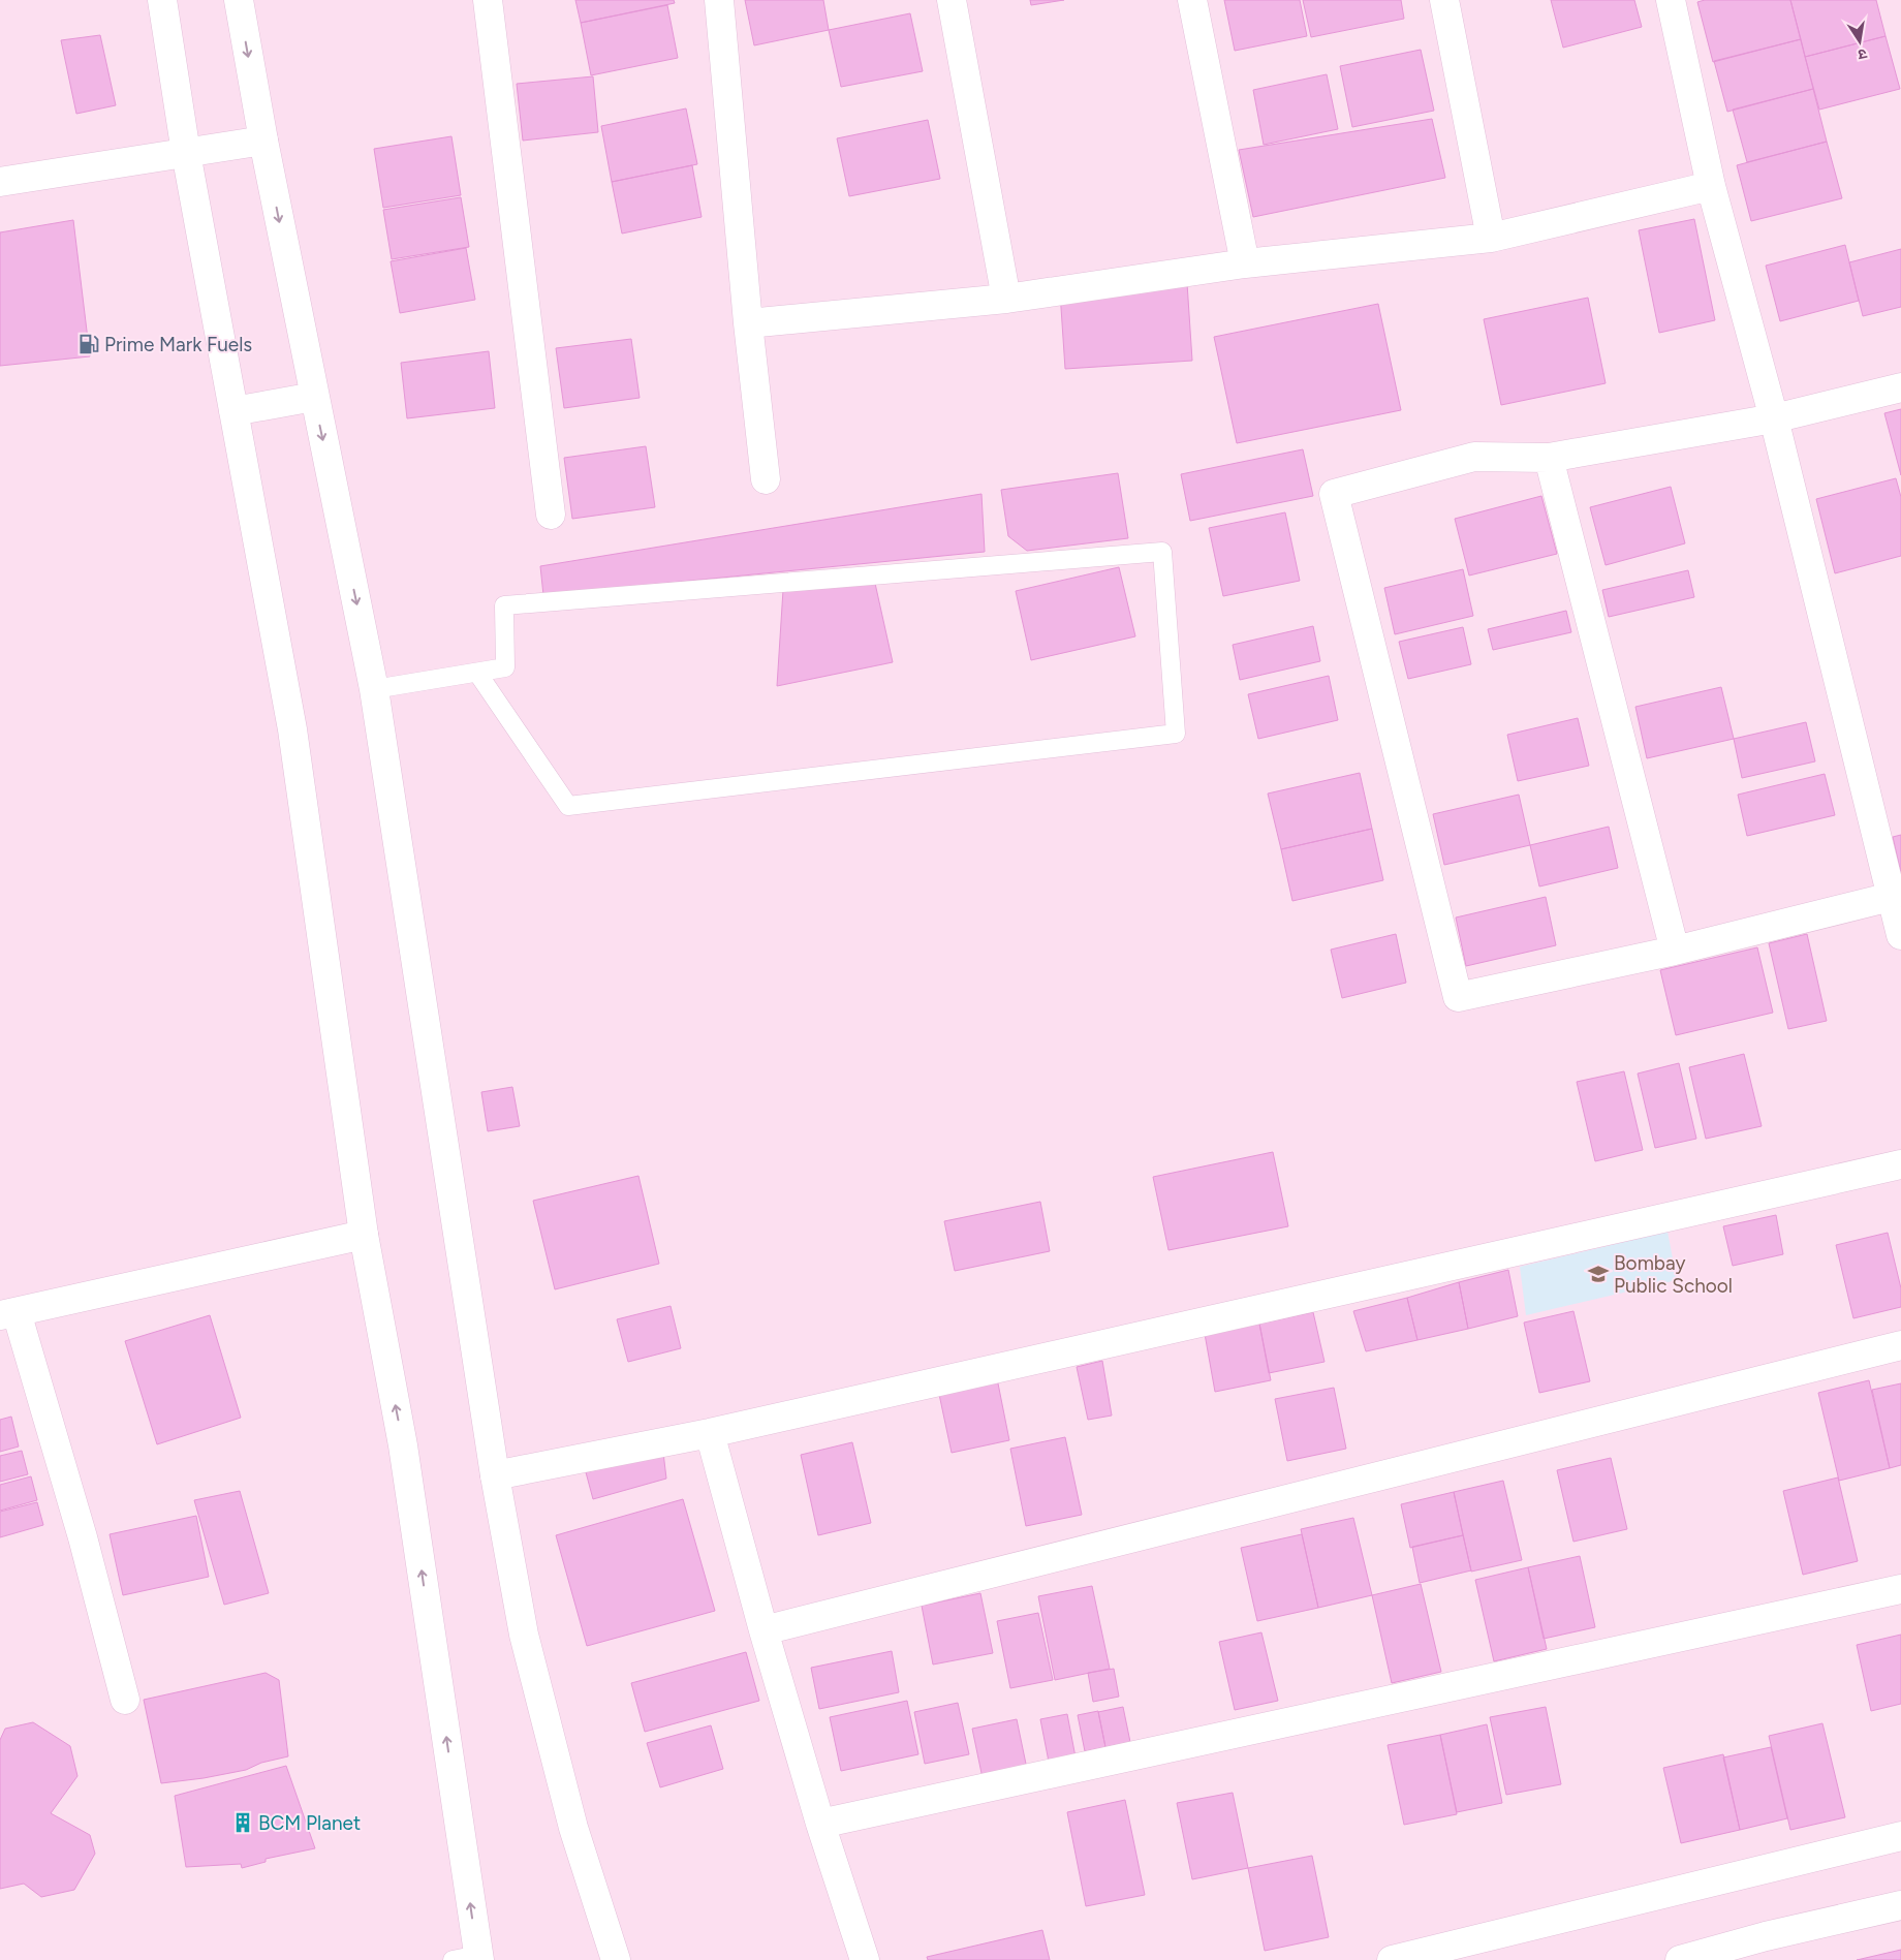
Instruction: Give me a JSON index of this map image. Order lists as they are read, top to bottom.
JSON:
{
  "places": {
    "fuel station": ["Prime Mark Fuels"],
    "school or university": ["Bombay Public School"],
    "building": ["BCM Planet"]
  },
  "north": "bottom"
}
